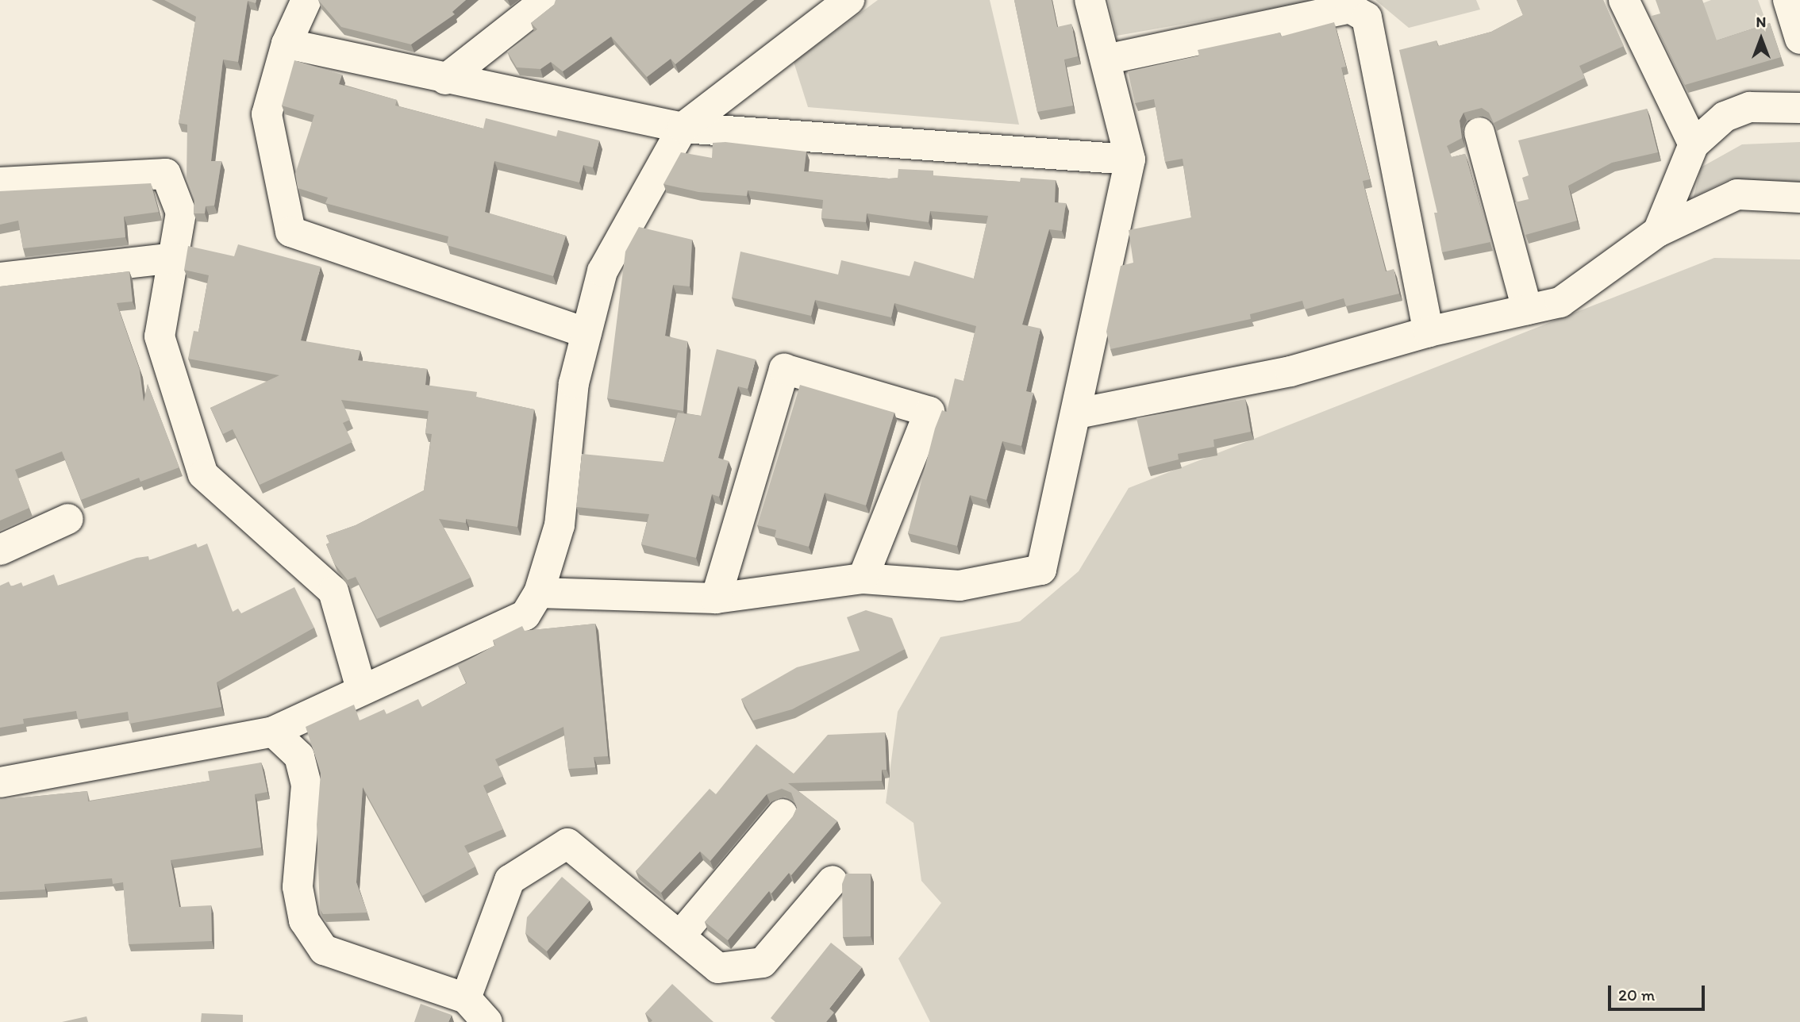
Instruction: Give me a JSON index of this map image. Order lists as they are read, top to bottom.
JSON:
{
  "scale_bar": "20 m",
  "north": "top"
}
